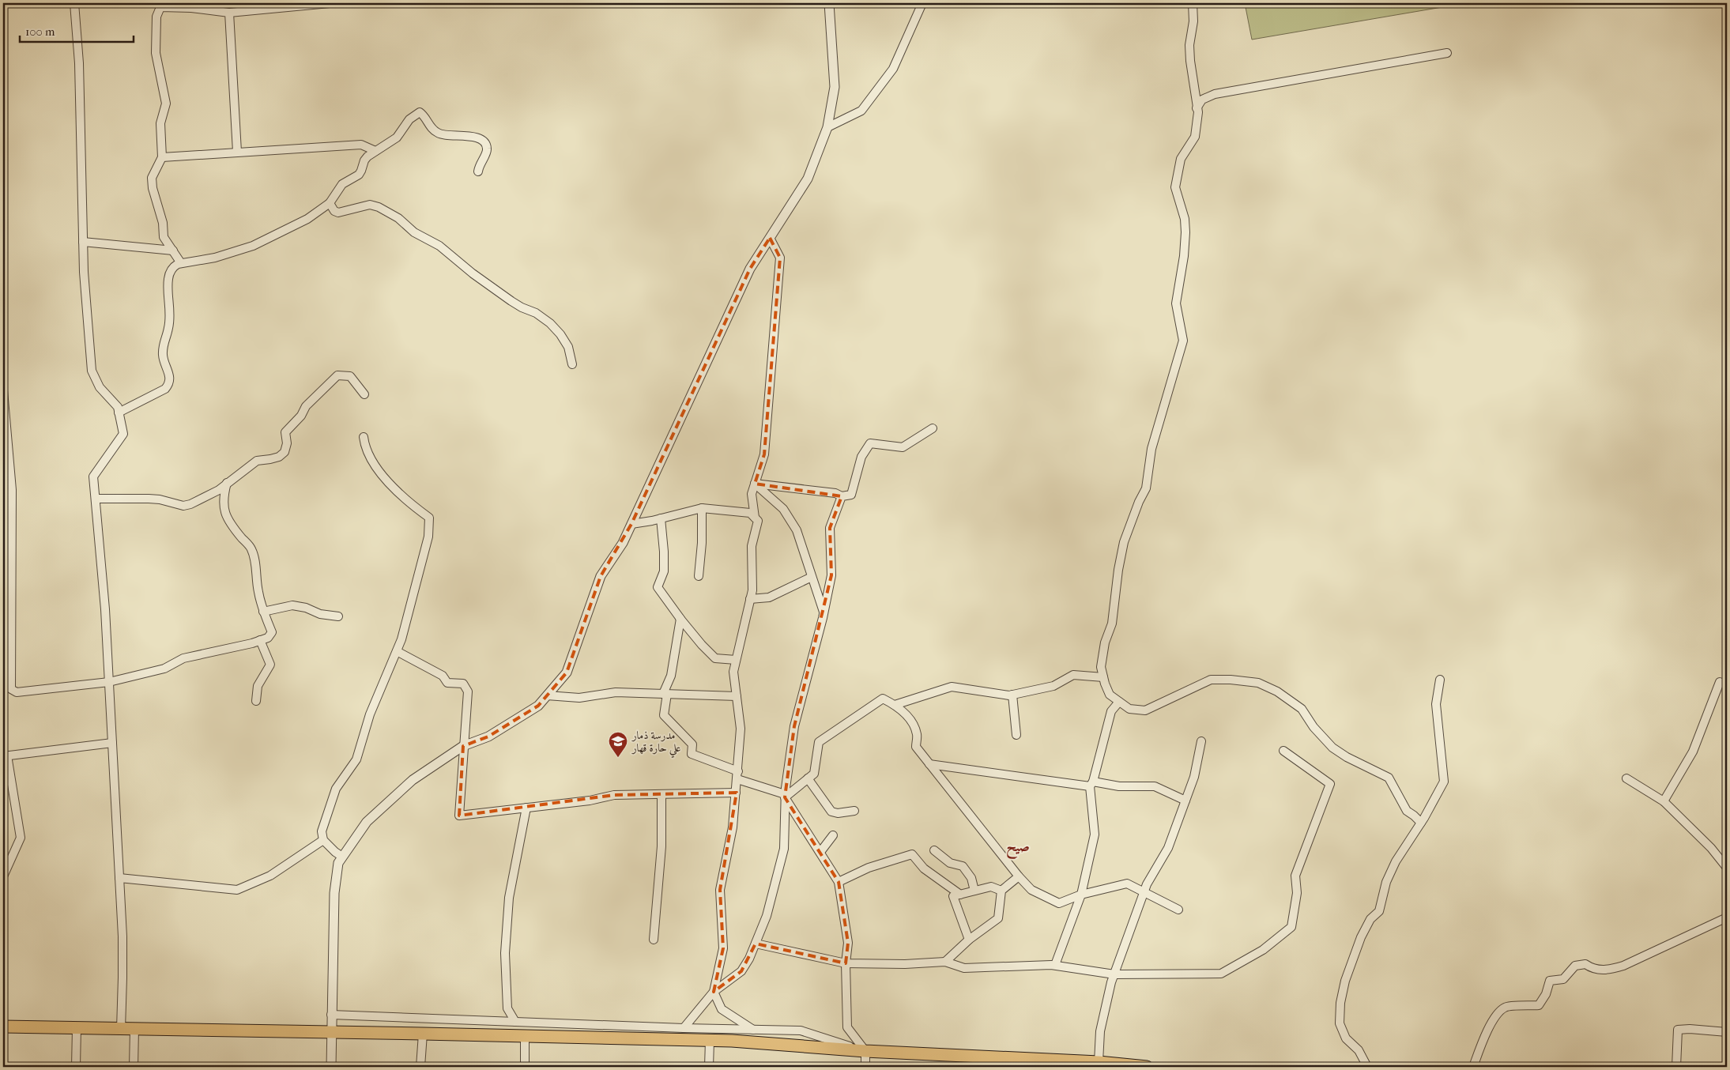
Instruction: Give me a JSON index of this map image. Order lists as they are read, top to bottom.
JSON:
{
  "districts": ["صيح"],
  "places": {
    "school or university": ["مدرسة ذمار علي حارة قهار"]
  },
  "scale_bar": "100 m"
}
